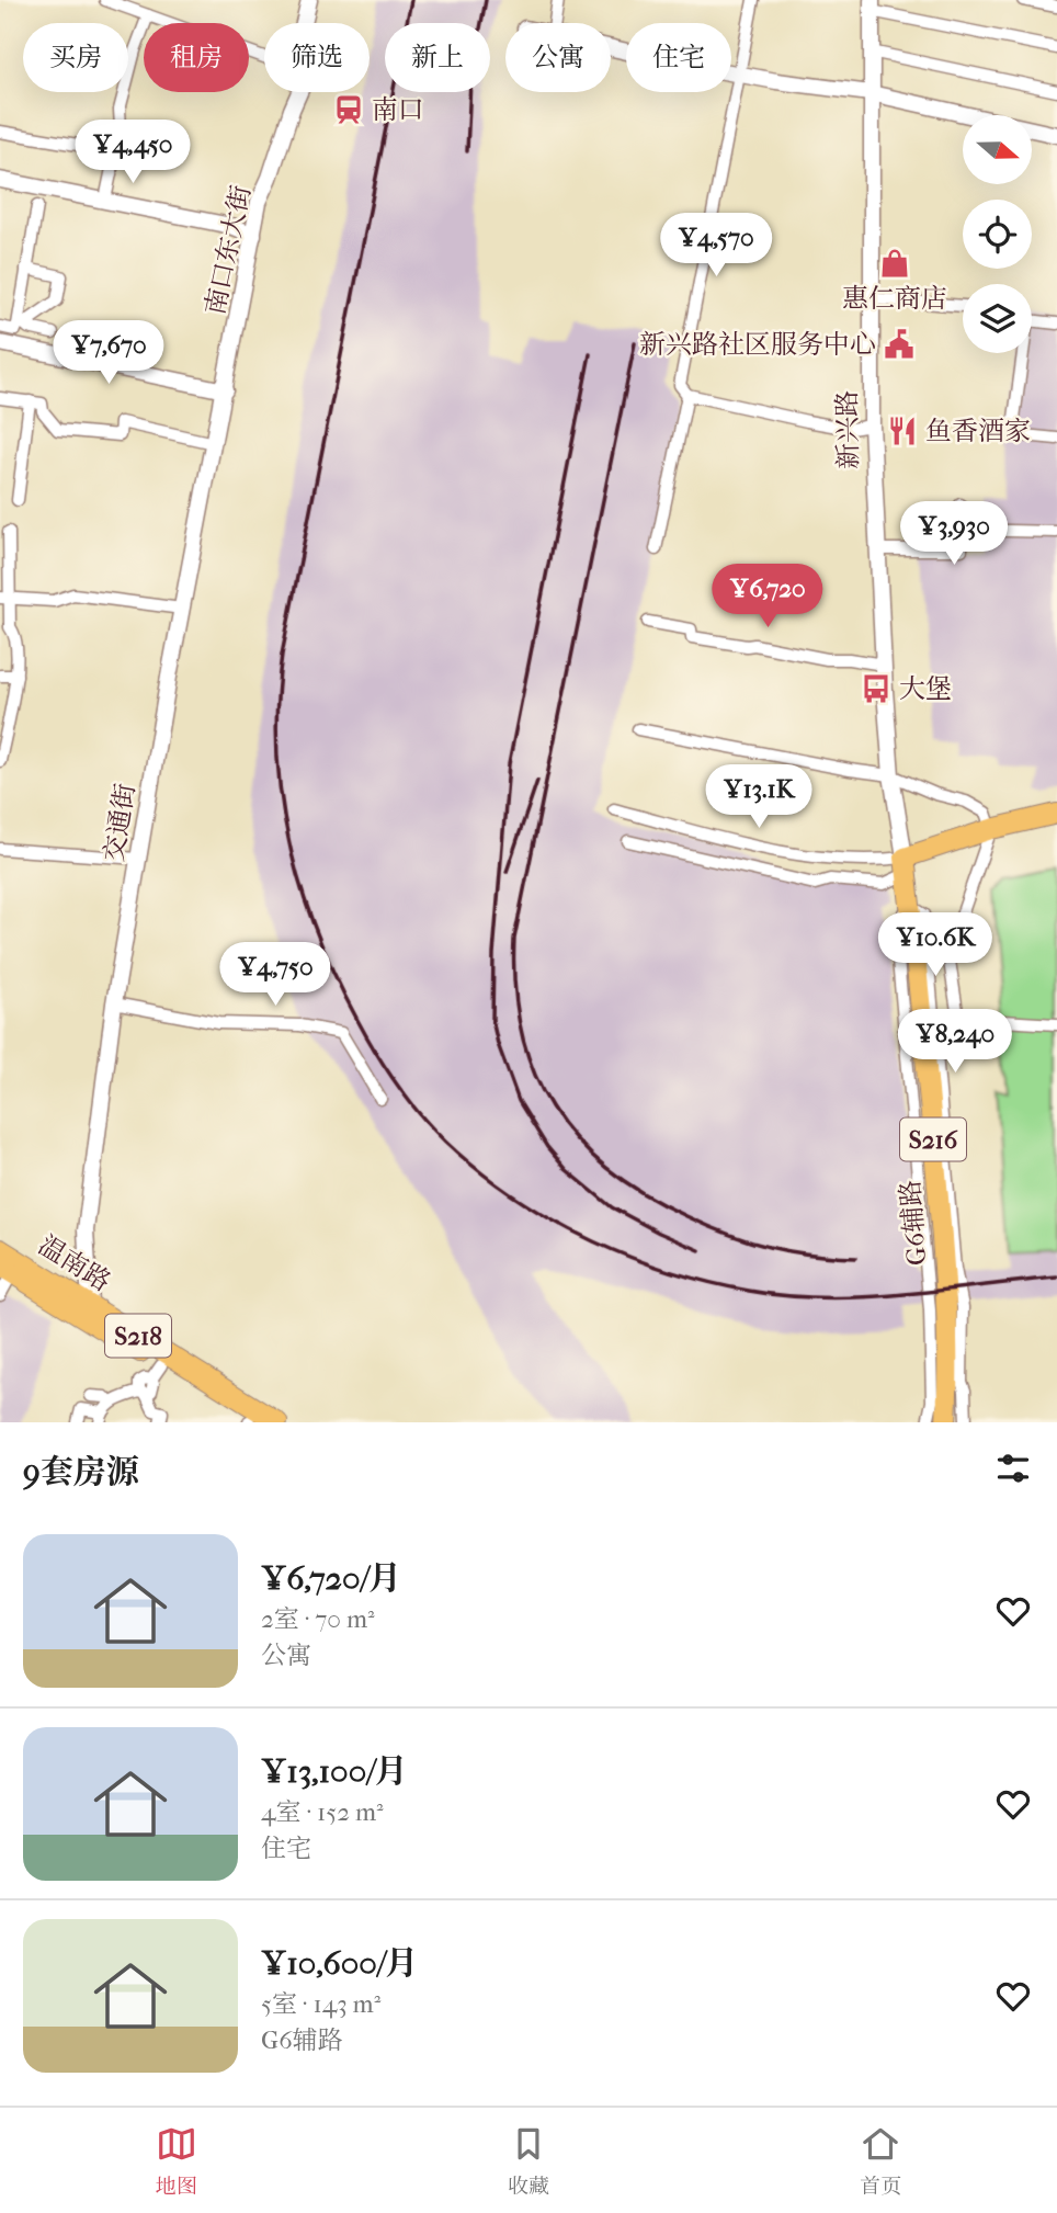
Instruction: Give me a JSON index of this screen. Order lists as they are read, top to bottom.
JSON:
{
  "streets": {
    "main road": [
      "S216",
      "G6辅路",
      "温南路",
      "S218"
    ],
    "street": ["南口东大街", "新兴路", "交通街"]
  },
  "crossings": [
    ["南口东大街", "交通街"],
    ["新兴路", "G6辅路"],
    ["交通街", "温南路"]
  ],
  "places": {
    "station": ["南口"],
    "shop": ["惠仁商店"],
    "public building": ["新兴路社区服务中心"],
    "restaurant": ["鱼香酒家"],
    "bus stop": ["大堡"]
  },
  "north": "right",
  "page": {
    "chip": [
      "买房",
      "租房",
      "筛选",
      "新上",
      "公寓",
      "住宅"
    ],
    "price": [
      "¥4,450",
      "¥4,570",
      "¥7,670",
      "¥3,930",
      "¥6,720",
      "¥13.1K",
      "¥10.6K",
      "¥4,750",
      "¥8,240"
    ],
    "heading": "9套房源",
    "list": [
      {
        "name": "¥6,720/月",
        "note": "2室 · 70 m² · 公寓"
      },
      {
        "name": "¥13,100/月",
        "note": "4室 · 152 m² · 住宅"
      },
      {
        "name": "¥10,600/月",
        "note": "5室 · 143 m² · G6辅路"
      }
    ],
    "tabs": ["地图", "收藏", "首页"]
  }
}
